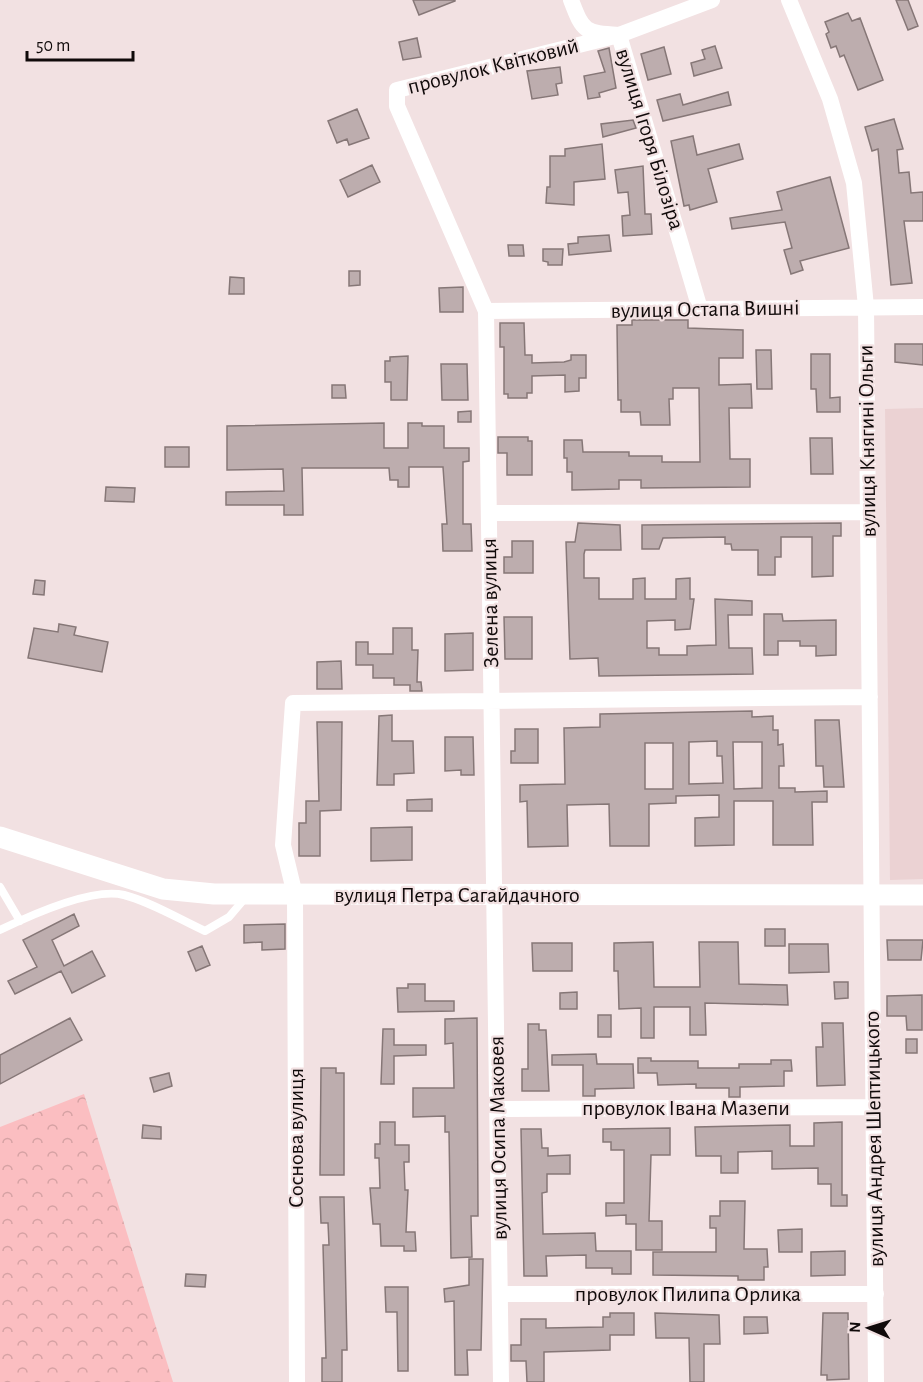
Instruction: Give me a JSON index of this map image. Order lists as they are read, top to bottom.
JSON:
{
  "streets": {
    "street": [
      "провулок Квітковий",
      "вулиця Ігоря Білозіра",
      "вулиця Остапа Вишні",
      "вулиця Княгині Ольги",
      "Зелена вулиця",
      "вулиця Петра Сагайдачного",
      "провулок Івана Мазепи",
      "Соснова вулиця",
      "вулиця Осипа Маковея",
      "вулиця Андрея Шептицького",
      "провулок Пилипа Орлика"
    ]
  },
  "crossings": [
    ["провулок Квітковий", "вулиця Ігоря Білозіра"],
    ["провулок Квітковий", "вулиця Остапа Вишні"],
    ["провулок Квітковий", "Зелена вулиця"],
    ["вулиця Ігоря Білозіра", "вулиця Остапа Вишні"],
    ["вулиця Остапа Вишні", "вулиця Княгині Ольги"],
    ["вулиця Остапа Вишні", "Зелена вулиця"],
    ["вулиця Княгині Ольги", "вулиця Петра Сагайдачного"],
    ["вулиця Княгині Ольги", "вулиця Андрея Шептицького"],
    ["Зелена вулиця", "вулиця Петра Сагайдачного"],
    ["Зелена вулиця", "Соснова вулиця"],
    ["Зелена вулиця", "вулиця Осипа Маковея"],
    ["вулиця Петра Сагайдачного", "Соснова вулиця"],
    ["вулиця Петра Сагайдачного", "вулиця Осипа Маковея"],
    ["вулиця Петра Сагайдачного", "вулиця Андрея Шептицького"],
    ["провулок Івана Мазепи", "вулиця Осипа Маковея"],
    ["провулок Івана Мазепи", "вулиця Андрея Шептицького"],
    ["вулиця Осипа Маковея", "провулок Пилипа Орлика"],
    ["вулиця Андрея Шептицького", "провулок Пилипа Орлика"]
  ],
  "scale_bar": "50 m",
  "north": "left"
}
